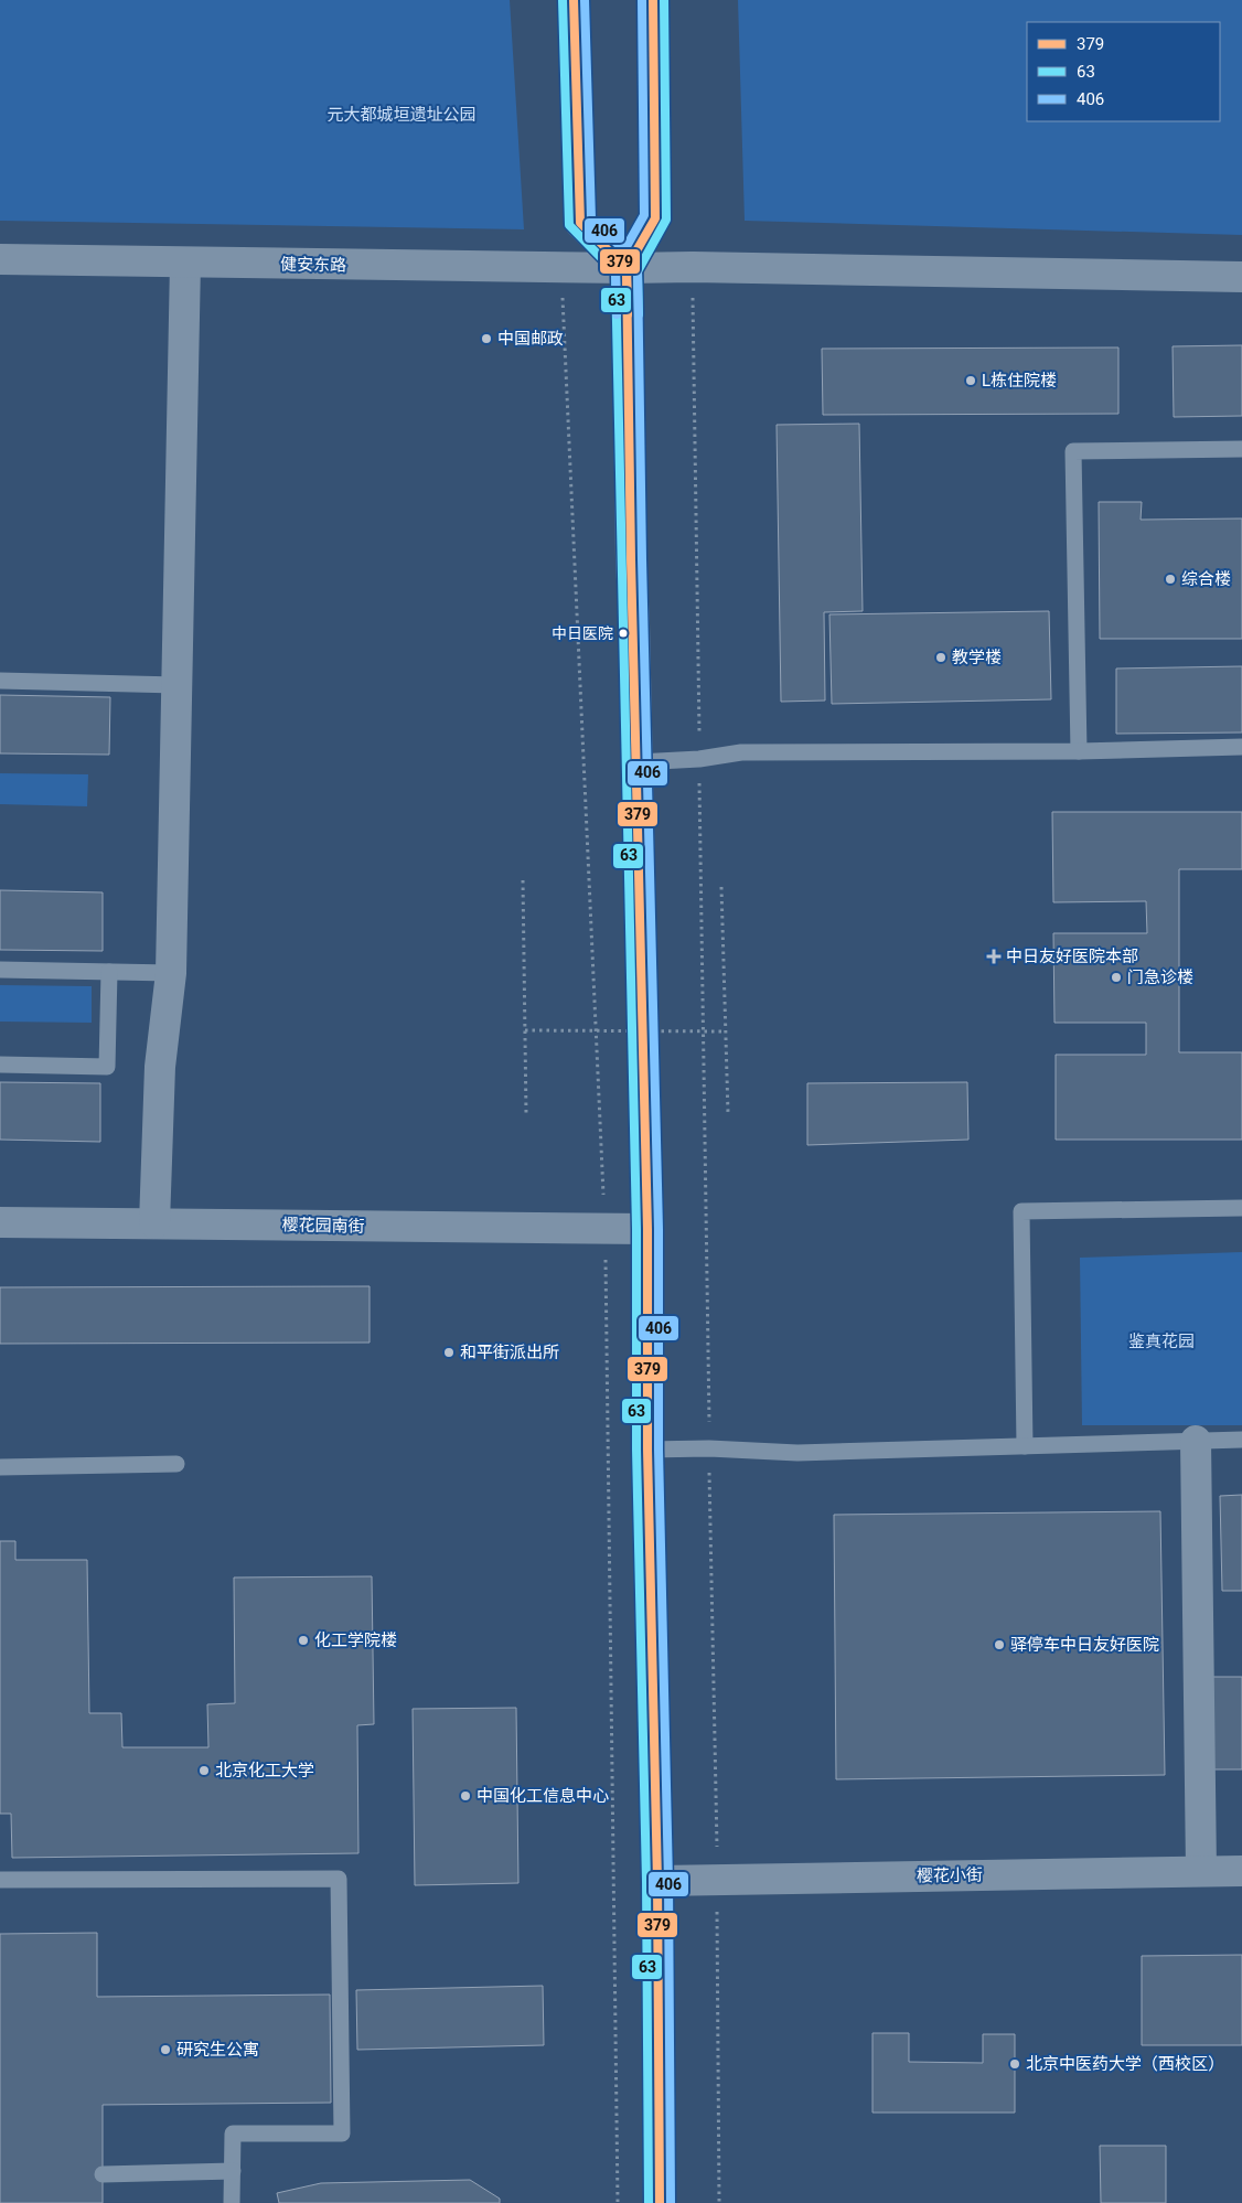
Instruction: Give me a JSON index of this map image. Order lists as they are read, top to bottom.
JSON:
{
  "streets": {
    "street": ["健安东路", "樱花园南街", "樱花小街"]
  },
  "parks": ["元大都城垣遗址公园", "鉴真花园"],
  "places": {
    "other": [
      "中国邮政",
      "L栋住院楼",
      "综合楼",
      "中日医院",
      "教学楼",
      "门急诊楼",
      "和平街派出所",
      "化工学院楼",
      "驿停车中日友好医院",
      "北京化工大学",
      "中国化工信息中心",
      "研究生公寓",
      "北京中医药大学（西校区）"
    ],
    "health": ["中日友好医院本部"]
  },
  "lines": ["transit line 379", "transit line 63", "transit line 406"],
  "legend": ["379", "63", "406"]
}
